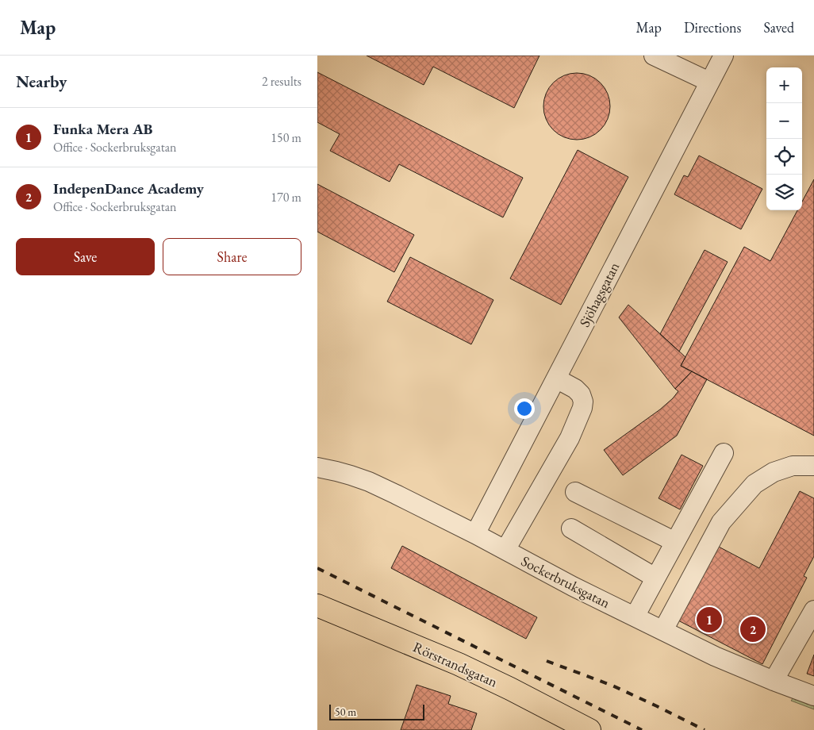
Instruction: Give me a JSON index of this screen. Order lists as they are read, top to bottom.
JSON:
{
  "streets": {
    "main road": ["Rörstrandsgatan"],
    "street": ["Sjöhagsgatan", "Sockerbruksgatan"]
  },
  "crossings": [
    ["Sjöhagsgatan", "Sockerbruksgatan"]
  ],
  "scale_bar": "50 m",
  "page": {
    "header": "Map",
    "nav": ["Map", "Directions", "Saved"],
    "heading": ["Nearby", "2 results"],
    "map_buttons": ["+", "−"],
    "list": [
      {
        "mark": "1",
        "name": "Funka Mera AB",
        "note": "Office · Sockerbruksgatan",
        "value": "150 m"
      },
      {
        "mark": "2",
        "name": "IndepenDance Academy",
        "note": "Office · Sockerbruksgatan",
        "value": "170 m"
      }
    ],
    "buttons": ["Save", "Share"],
    "pins": ["1", "2"],
    "scale": "50 m"
  }
}
